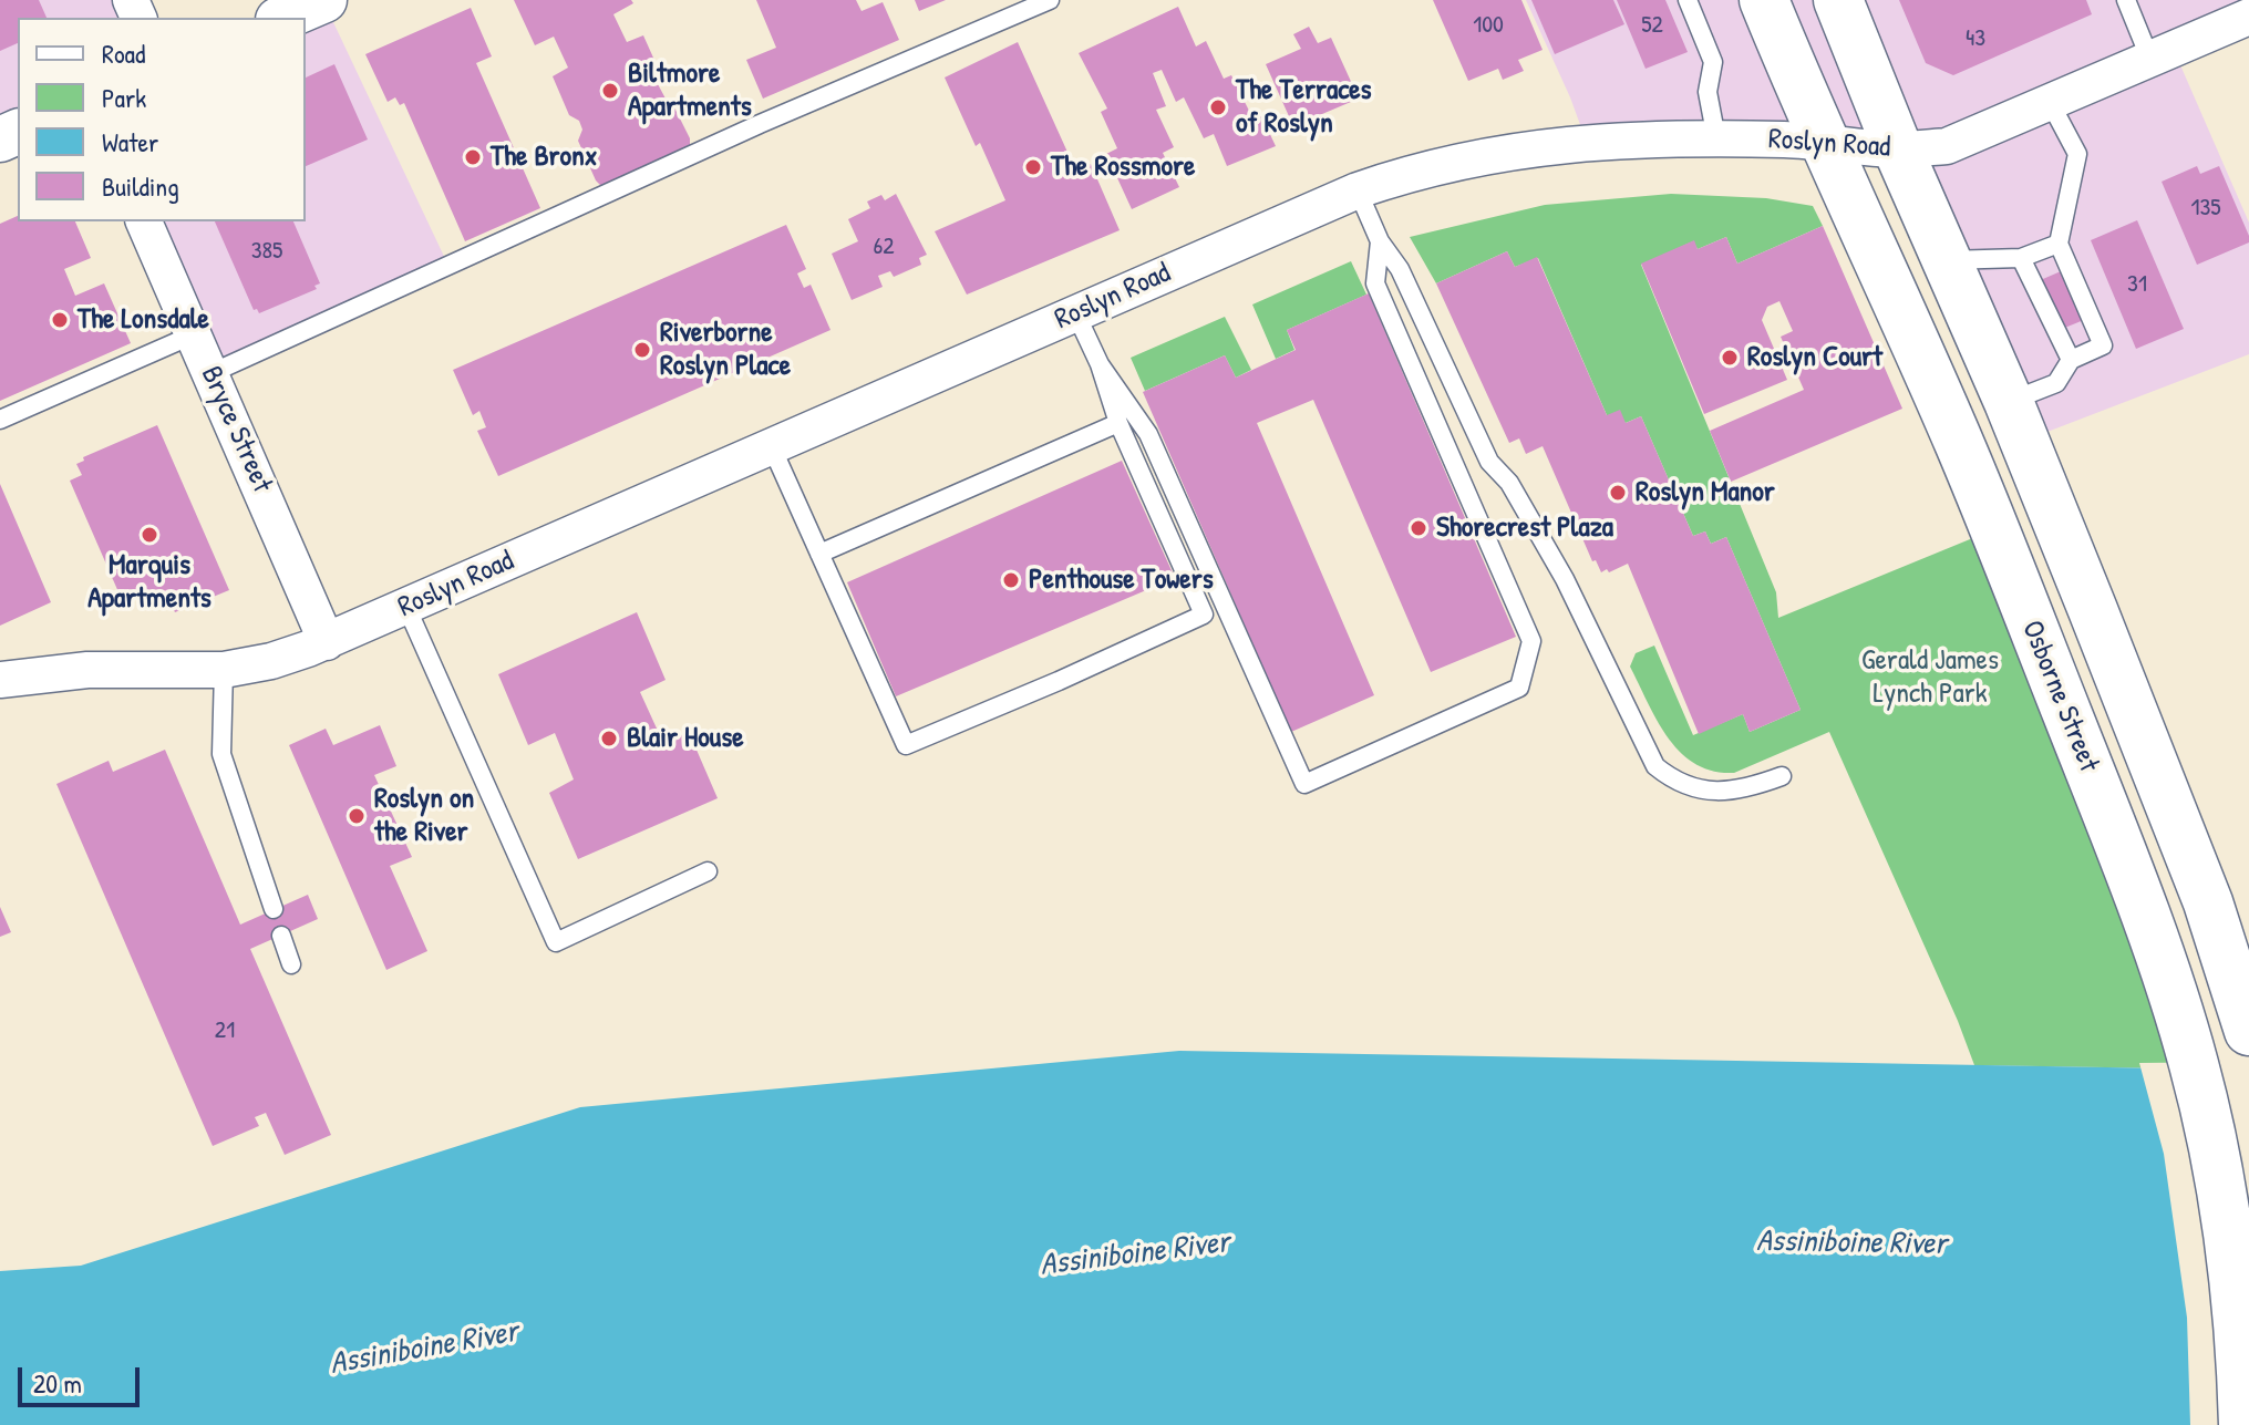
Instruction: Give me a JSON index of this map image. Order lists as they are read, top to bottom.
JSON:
{
  "streets": {
    "main road": ["Osborne Street"],
    "street": ["Roslyn Road", "Bryce Street"]
  },
  "crossings": [
    ["Roslyn Road", "Bryce Street"],
    ["Roslyn Road", "Osborne Street"]
  ],
  "water": ["Assiniboine River"],
  "parks": ["Gerald James Lynch Park"],
  "places": [
    "Biltmore Apartments",
    "The Terraces of Roslyn",
    "The Bronx",
    "The Rossmore",
    "The Lonsdale",
    "Riverborne Roslyn Place",
    "Roslyn Court",
    "Roslyn Manor",
    "Shorecrest Plaza",
    "Marquis Apartments",
    "Penthouse Towers",
    "Blair House",
    "Roslyn on the River"
  ],
  "house_numbers": [
    "100",
    "52",
    "43",
    "135",
    "62",
    "385",
    "31",
    "21"
  ],
  "legend": [
    "Road",
    "Park",
    "Water",
    "Building"
  ],
  "scale_bar": "20 m"
}
